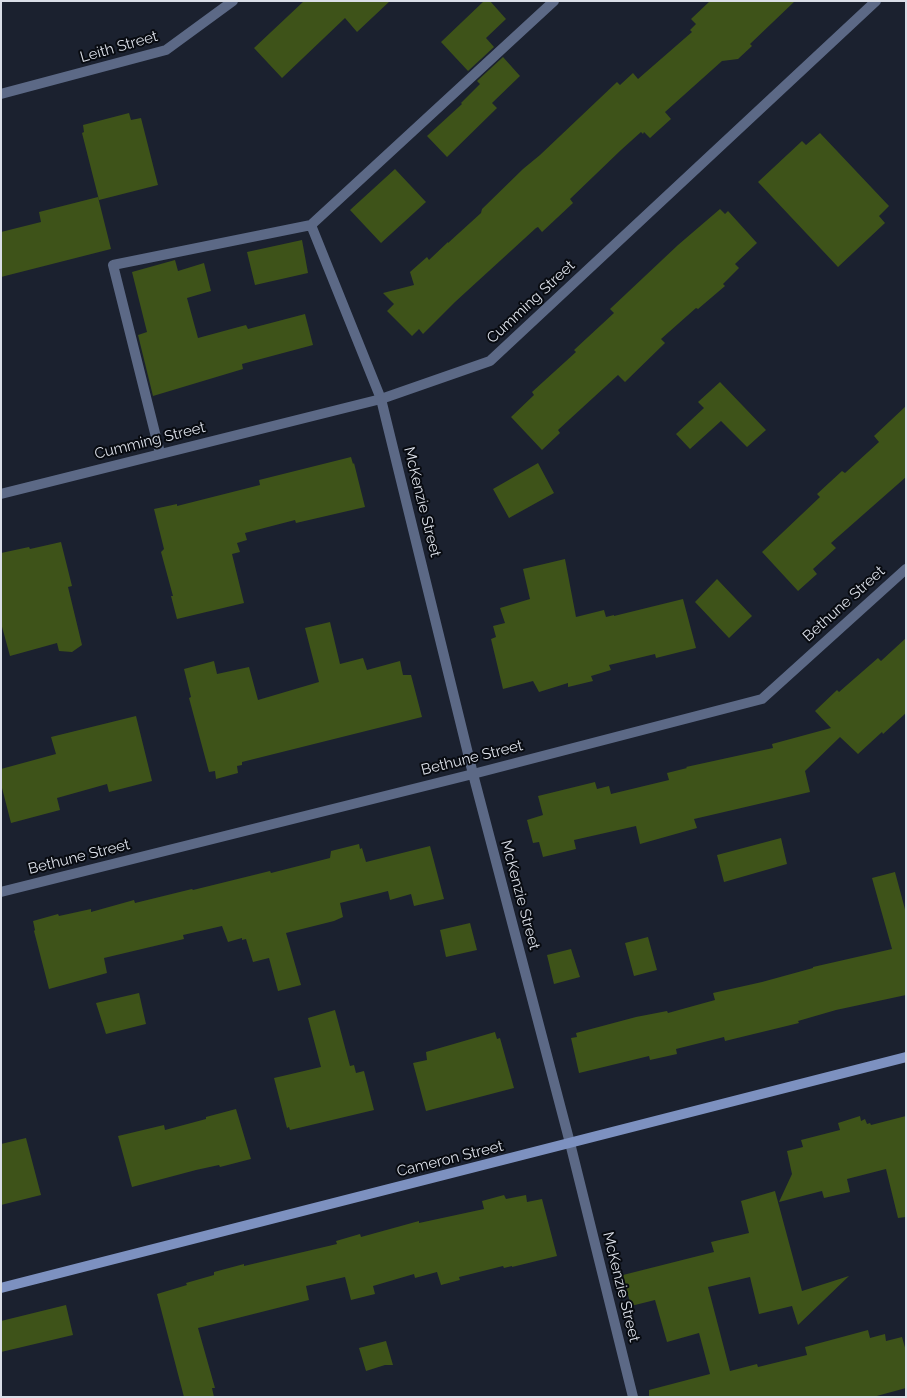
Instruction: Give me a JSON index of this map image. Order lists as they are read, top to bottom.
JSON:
{
  "streets": {
    "street": [
      "Leith Street",
      "Cumming Street",
      "McKenzie Street",
      "Bethune Street",
      "Cameron Street"
    ]
  },
  "crossings": [
    ["Cumming Street", "McKenzie Street"],
    ["McKenzie Street", "Bethune Street"],
    ["McKenzie Street", "Cameron Street"]
  ]
}
